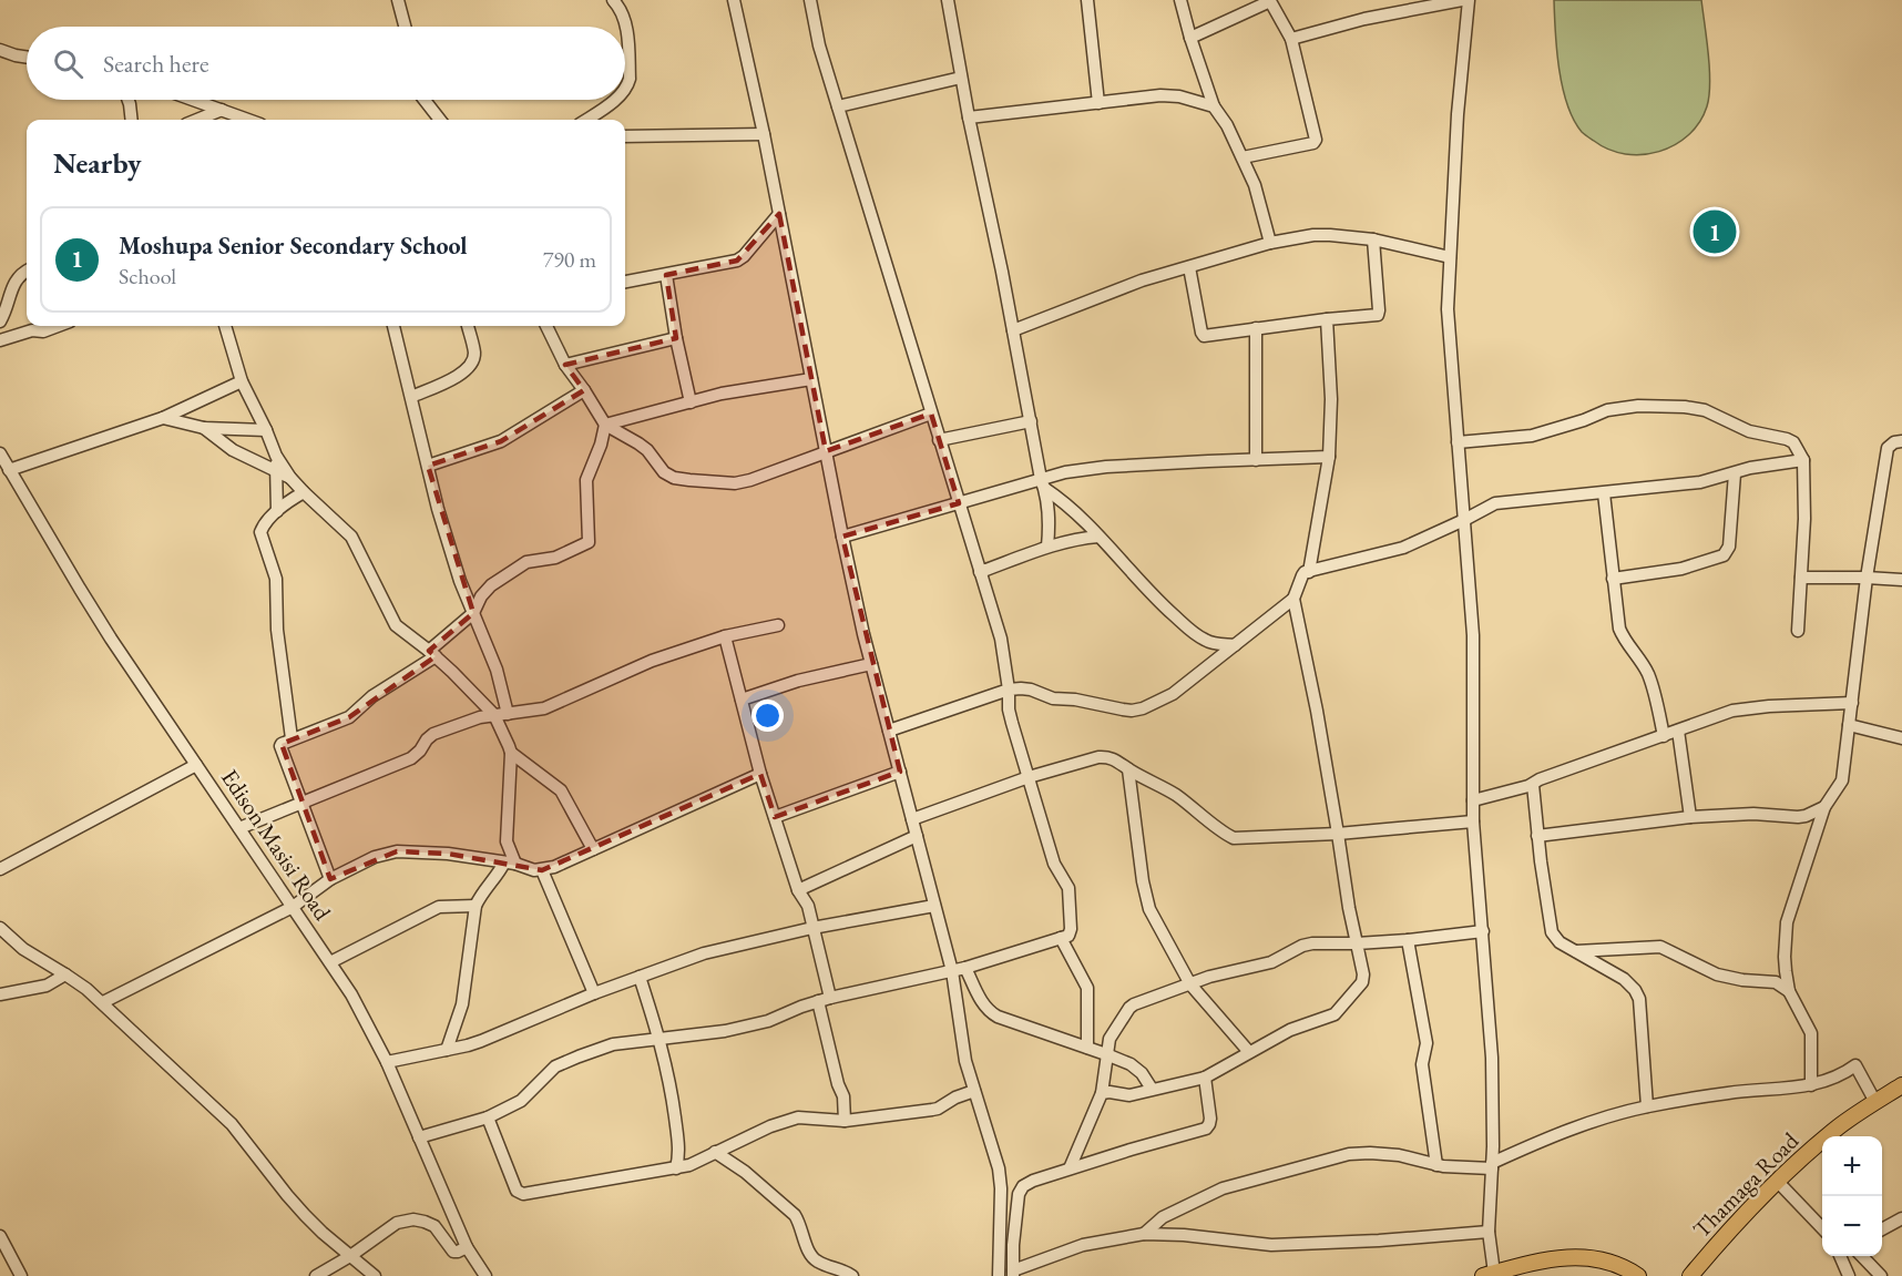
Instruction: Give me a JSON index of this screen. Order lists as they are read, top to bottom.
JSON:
{
  "streets": {
    "main road": ["Thamaga Road"],
    "street": ["Edison Masisi Road"]
  },
  "page": {
    "search": "Search here",
    "heading": "Nearby",
    "list": [
      {
        "mark": "1",
        "name": "Moshupa Senior Secondary School",
        "note": "School",
        "value": "790 m"
      }
    ],
    "pins": "1",
    "map_buttons": ["+", "−"]
  }
}
